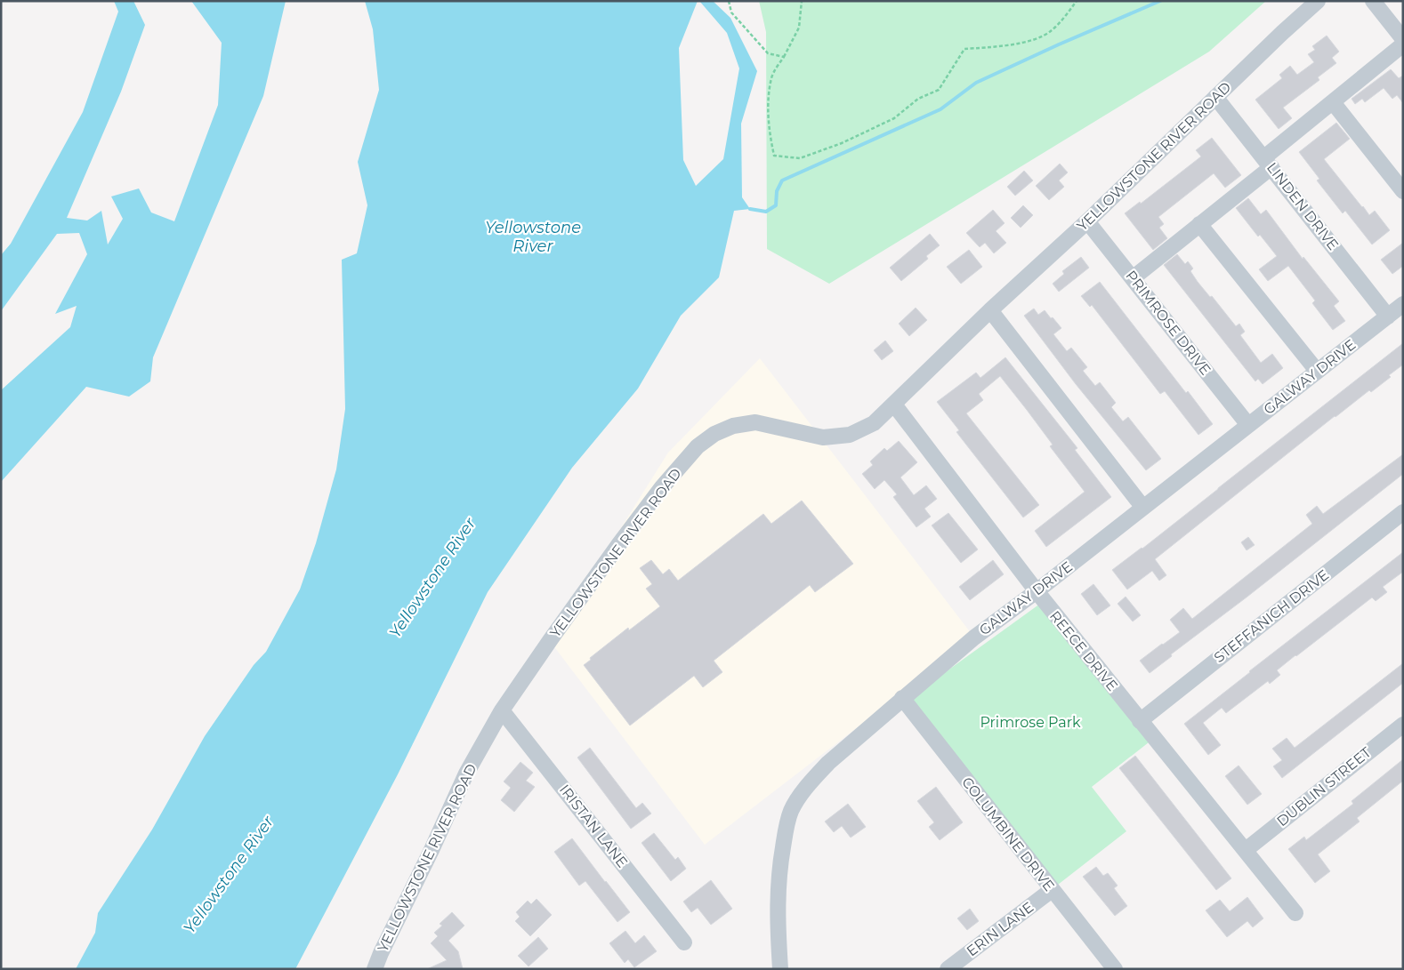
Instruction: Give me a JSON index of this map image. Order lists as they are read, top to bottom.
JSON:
{
  "streets": {
    "street": [
      "YELLOWSTONE RIVER ROAD",
      "LINDEN DRIVE",
      "PRIMROSE DRIVE",
      "GALWAY DRIVE",
      "STEFFANICH DRIVE",
      "REECE DRIVE",
      "DUBLIN STREET",
      "IRISTAN LANE",
      "COLUMBINE DRIVE",
      "ERIN LANE"
    ]
  },
  "crossings": [
    ["YELLOWSTONE RIVER ROAD", "LINDEN DRIVE"],
    ["YELLOWSTONE RIVER ROAD", "PRIMROSE DRIVE"],
    ["YELLOWSTONE RIVER ROAD", "REECE DRIVE"],
    ["YELLOWSTONE RIVER ROAD", "IRISTAN LANE"],
    ["LINDEN DRIVE", "GALWAY DRIVE"],
    ["PRIMROSE DRIVE", "GALWAY DRIVE"],
    ["GALWAY DRIVE", "REECE DRIVE"],
    ["GALWAY DRIVE", "COLUMBINE DRIVE"],
    ["STEFFANICH DRIVE", "REECE DRIVE"],
    ["REECE DRIVE", "DUBLIN STREET"],
    ["COLUMBINE DRIVE", "ERIN LANE"]
  ],
  "water": ["Yellowstone River"],
  "parks": ["Primrose Park"]
}
